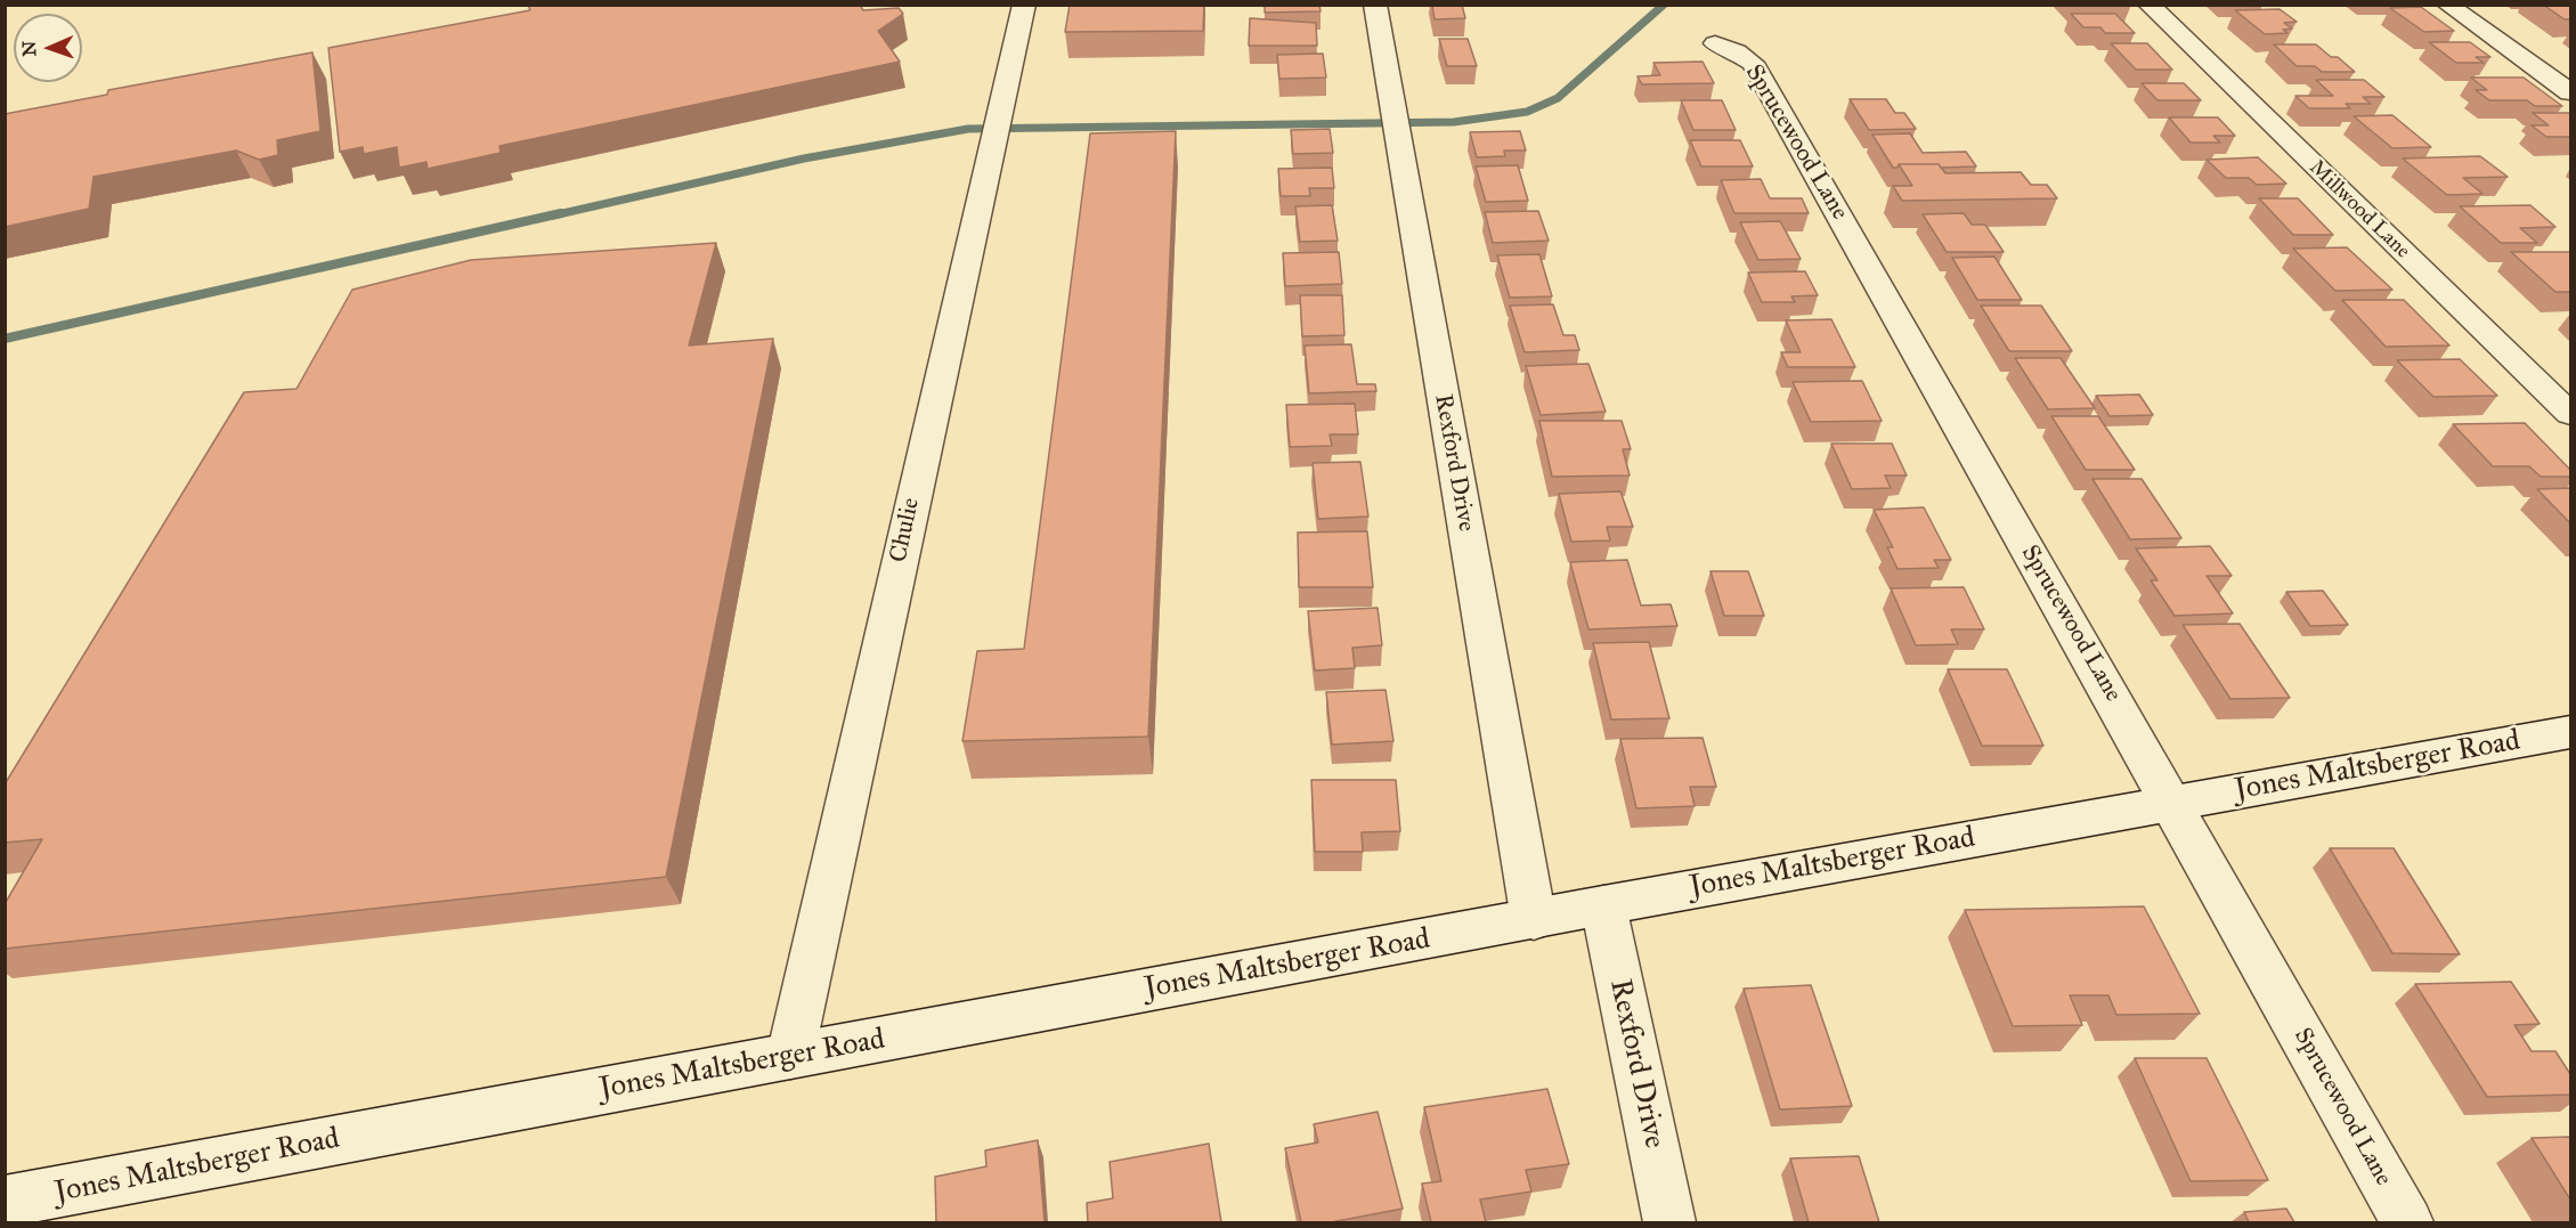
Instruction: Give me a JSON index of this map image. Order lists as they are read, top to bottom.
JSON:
{
  "streets": {
    "street": [
      "Sprucewood Lane",
      "Millwood Lane",
      "Rexford Drive",
      "Chulie",
      "Jones Maltsberger Road"
    ]
  },
  "crossings": [
    ["Sprucewood Lane", "Jones Maltsberger Road"],
    ["Rexford Drive", "Jones Maltsberger Road"],
    ["Chulie", "Jones Maltsberger Road"]
  ],
  "north": "left"
}
